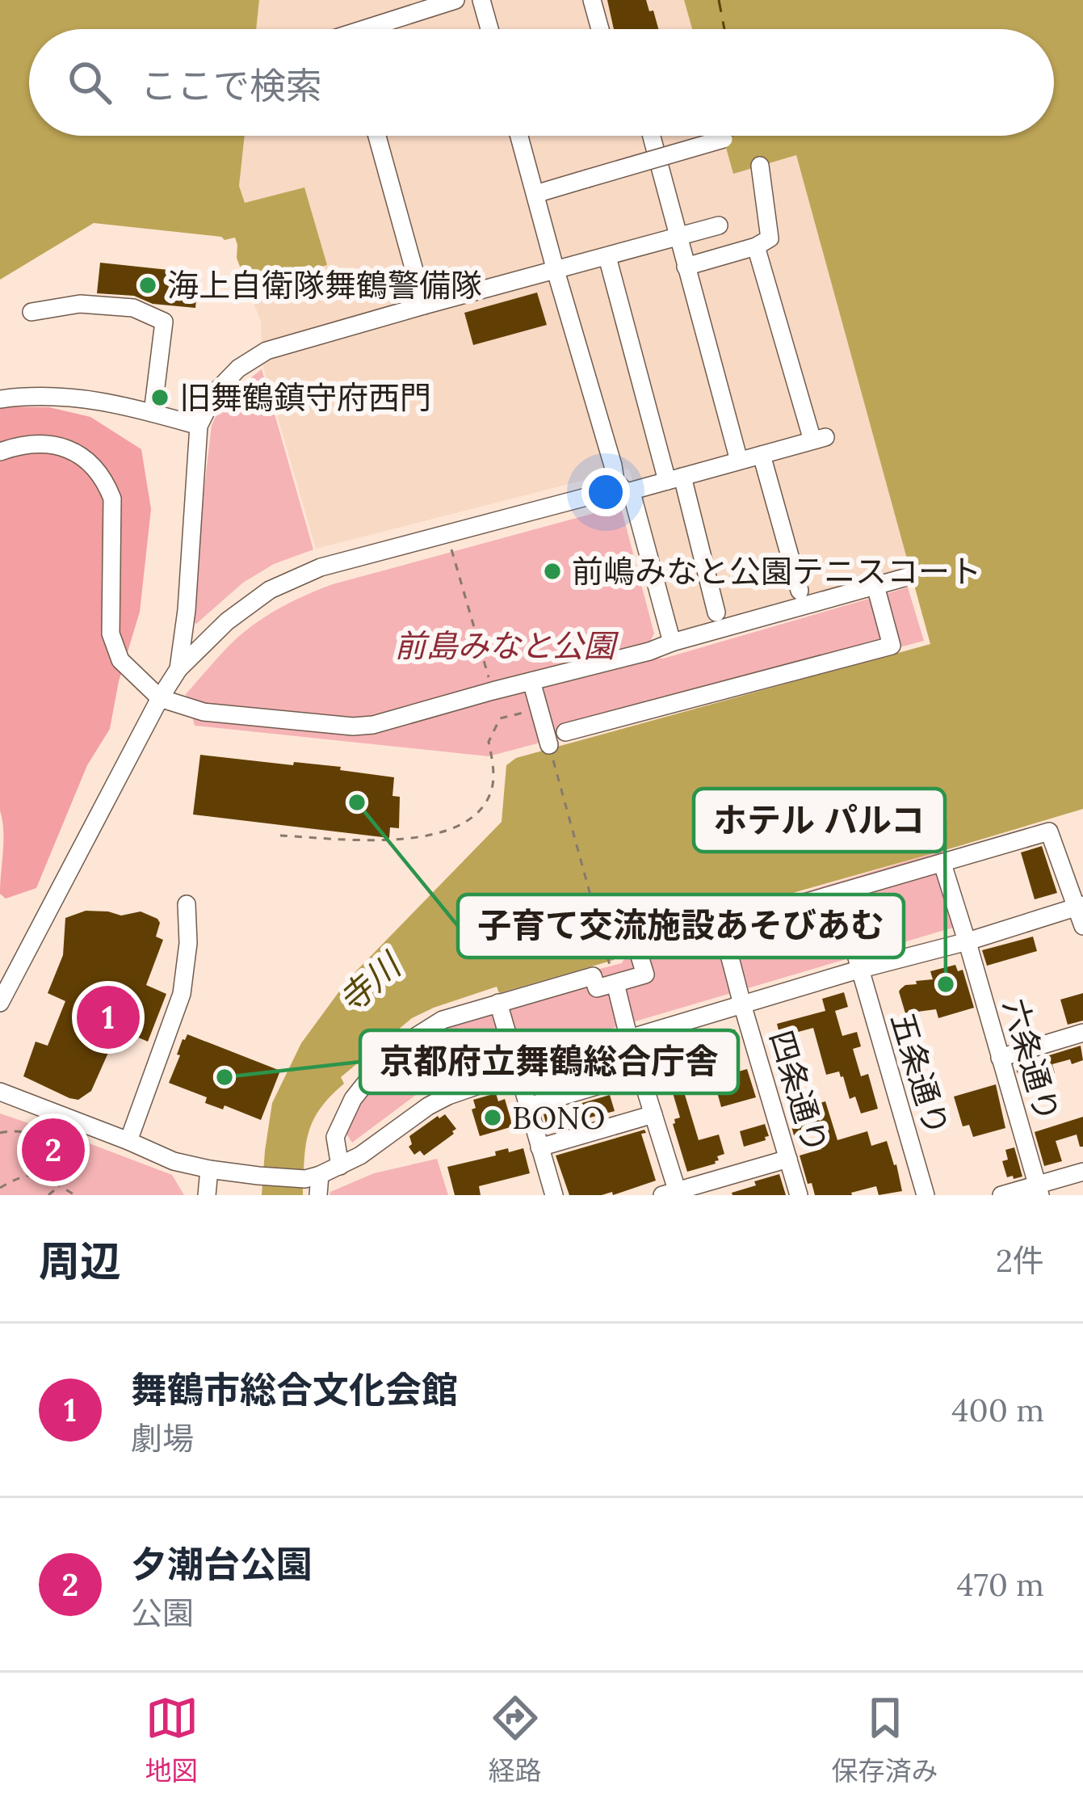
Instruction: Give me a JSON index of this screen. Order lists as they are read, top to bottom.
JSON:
{
  "streets": {
    "street": ["六条通り", "五条通り", "四条通り"]
  },
  "water": ["寺川"],
  "parks": ["前島みなと公園"],
  "places": [
    "海上自衛隊舞鶴警備隊",
    "旧舞鶴鎮守府西門",
    "前嶋みなと公園テニスコート",
    "子育て交流施設あそびあむ",
    "ホテル パルコ",
    "京都府立舞鶴総合庁舎",
    "BONO"
  ],
  "page": {
    "search": "ここで検索",
    "pins": ["1", "2"],
    "heading": ["周辺", "2件"],
    "list": [
      {
        "mark": "1",
        "name": "舞鶴市総合文化会館",
        "note": "劇場",
        "value": "400 m"
      },
      {
        "mark": "2",
        "name": "夕潮台公園",
        "note": "公園",
        "value": "470 m"
      }
    ],
    "nav": ["地図", "経路", "保存済み"]
  }
}
